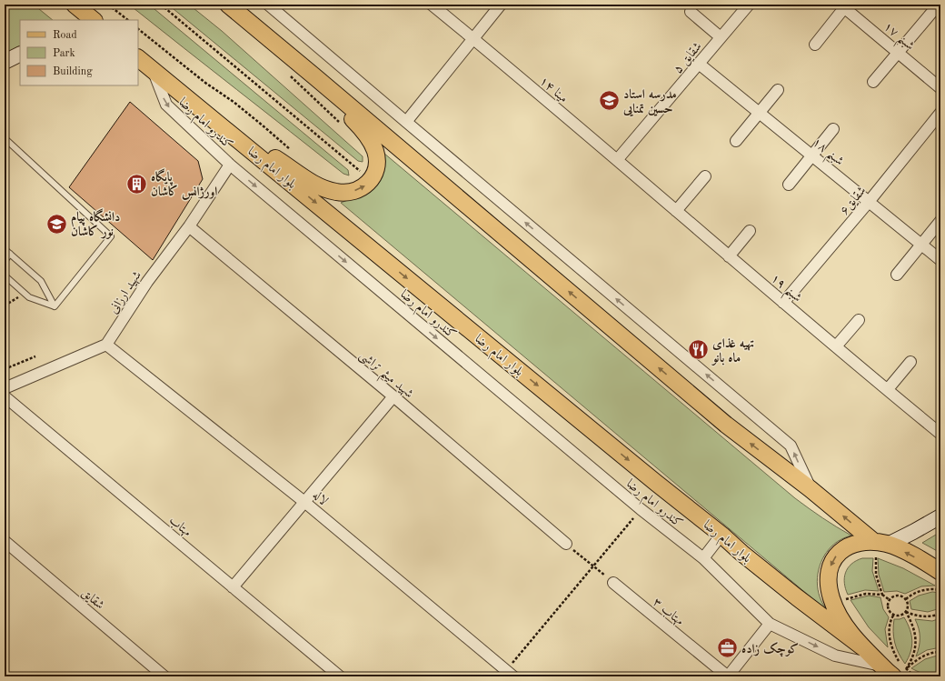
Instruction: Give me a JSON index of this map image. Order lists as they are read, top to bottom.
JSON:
{
  "streets": {
    "main road": ["بلوار امام رضا"],
    "street": [
      "شبنم ۱۷",
      "شقایق ۵",
      "مینا ۱۴",
      "کندرو امام رضا",
      "شبنم ۱۸",
      "شقایق۶",
      "شبنم ۱۹",
      "شهید ارزانی",
      "شهید میثم تراشی",
      "لاله",
      "مهتاب",
      "شقایق",
      "مهتاب ۳"
    ]
  },
  "crossings": [
    ["شقایق ۵", "مینا ۱۴"],
    ["شقایق ۵", "شبنم ۱۸"],
    ["شقایق ۵", "شبنم ۱۹"],
    ["مینا ۱۴", "شبنم ۱۹"],
    ["کندرو امام رضا", "بلوار امام رضا"],
    ["کندرو امام رضا", "شهید ارزانی"],
    ["شبنم ۱۸", "شقایق۶"],
    ["شقایق۶", "شبنم ۱۹"],
    ["شهید ارزانی", "شهید میثم تراشی"],
    ["شهید ارزانی", "لاله"]
  ],
  "one_way": ["کندرو امام رضا"],
  "places": {
    "school or university": ["مدرسه استاد حسین تمنایی", "دانشگاه پیام نور کاشان"],
    "building": ["پایگاه اورژانس کاشان"],
    "restaurant": ["تهیه غذای ماه بانو"],
    "office": ["کوچک زاده"]
  },
  "legend": ["Road", "Park", "Building"]
}
